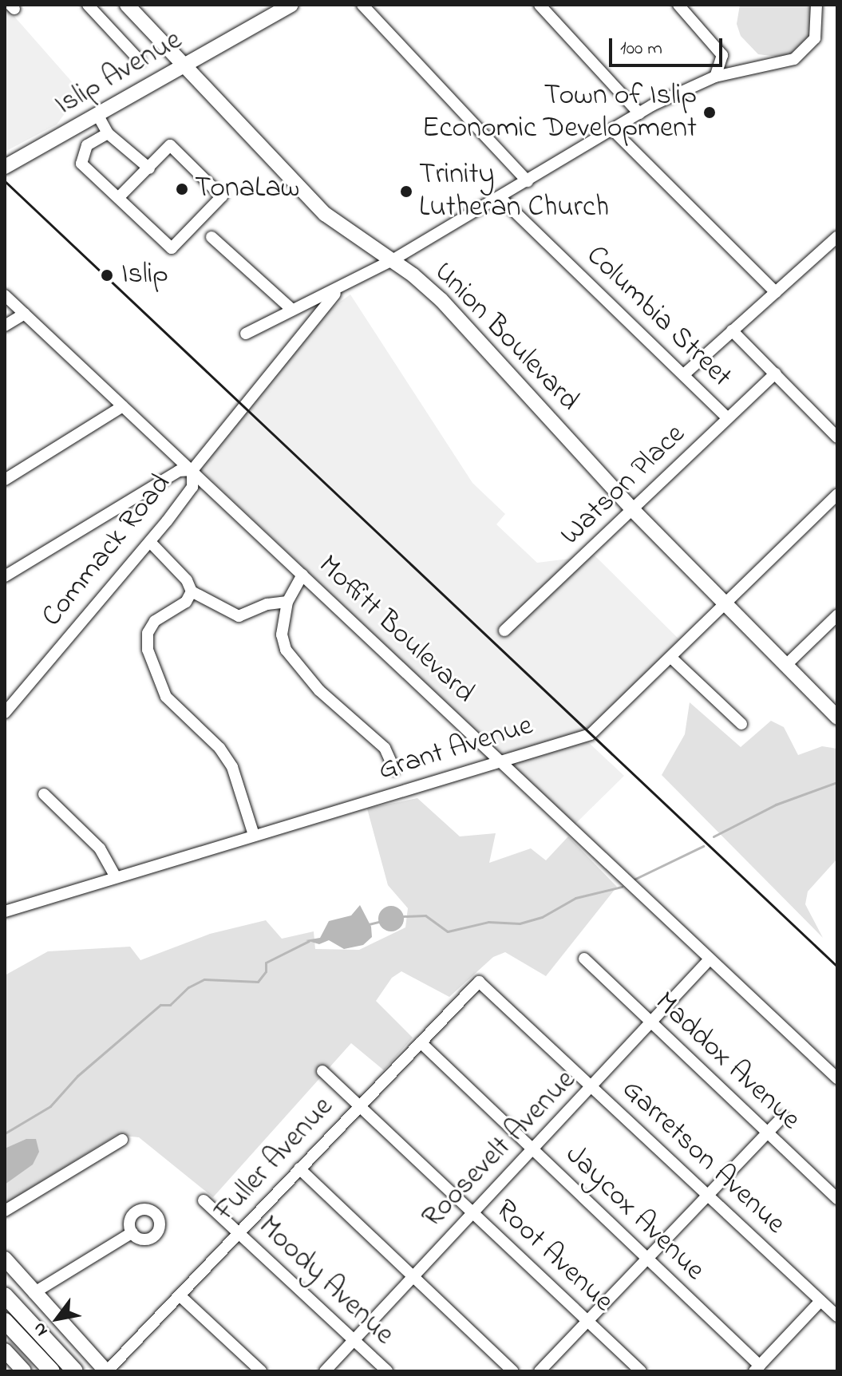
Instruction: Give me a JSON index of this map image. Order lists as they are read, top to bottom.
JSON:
{
  "streets": {
    "main road": ["Islip Avenue", "Union Boulevard"],
    "street": [
      "Columbia Street",
      "Watson Place",
      "Commack Road",
      "Moffitt Boulevard",
      "Grant Avenue",
      "Maddox Avenue",
      "Roosevelt Avenue",
      "Garretson Avenue",
      "Fuller Avenue",
      "Jaycox Avenue",
      "Root Avenue",
      "Moody Avenue"
    ]
  },
  "crossings": [
    ["Islip Avenue", "Union Boulevard"],
    ["Columbia Street", "Watson Place"],
    ["Union Boulevard", "Watson Place"],
    ["Union Boulevard", "Grant Avenue"],
    ["Commack Road", "Moffitt Boulevard"],
    ["Moffitt Boulevard", "Grant Avenue"],
    ["Moffitt Boulevard", "Roosevelt Avenue"],
    ["Maddox Avenue", "Roosevelt Avenue"],
    ["Roosevelt Avenue", "Garretson Avenue"],
    ["Roosevelt Avenue", "Jaycox Avenue"],
    ["Roosevelt Avenue", "Root Avenue"],
    ["Roosevelt Avenue", "Moody Avenue"],
    ["Garretson Avenue", "Fuller Avenue"],
    ["Fuller Avenue", "Jaycox Avenue"],
    ["Fuller Avenue", "Root Avenue"],
    ["Fuller Avenue", "Moody Avenue"]
  ],
  "places": [
    "Town of Islip Economic Development",
    "TonaLaw",
    "Trinity Lutheran Church",
    "Islip"
  ],
  "scale_bar": "100 m",
  "north": "bottom left"
}
